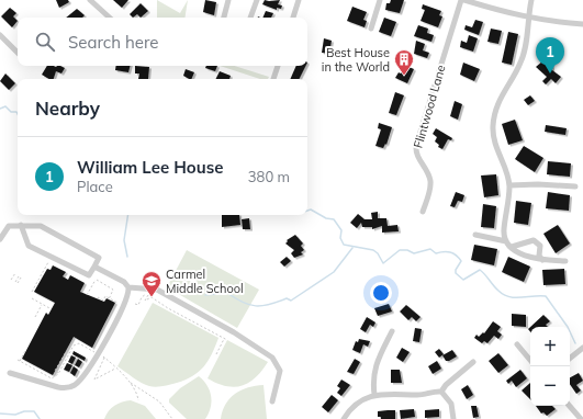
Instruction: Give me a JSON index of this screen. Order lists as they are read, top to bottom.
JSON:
{
  "streets": {
    "street": ["Flintwood Lane"]
  },
  "places": {
    "building": ["Best House in the World"],
    "school or university": ["Carmel Middle School"]
  },
  "page": {
    "search": "Search here",
    "pins": "1",
    "heading": "Nearby",
    "list": [
      {
        "mark": "1",
        "name": "William Lee House",
        "note": "Place",
        "value": "380 m"
      }
    ],
    "map_buttons": ["+", "−"]
  }
}
